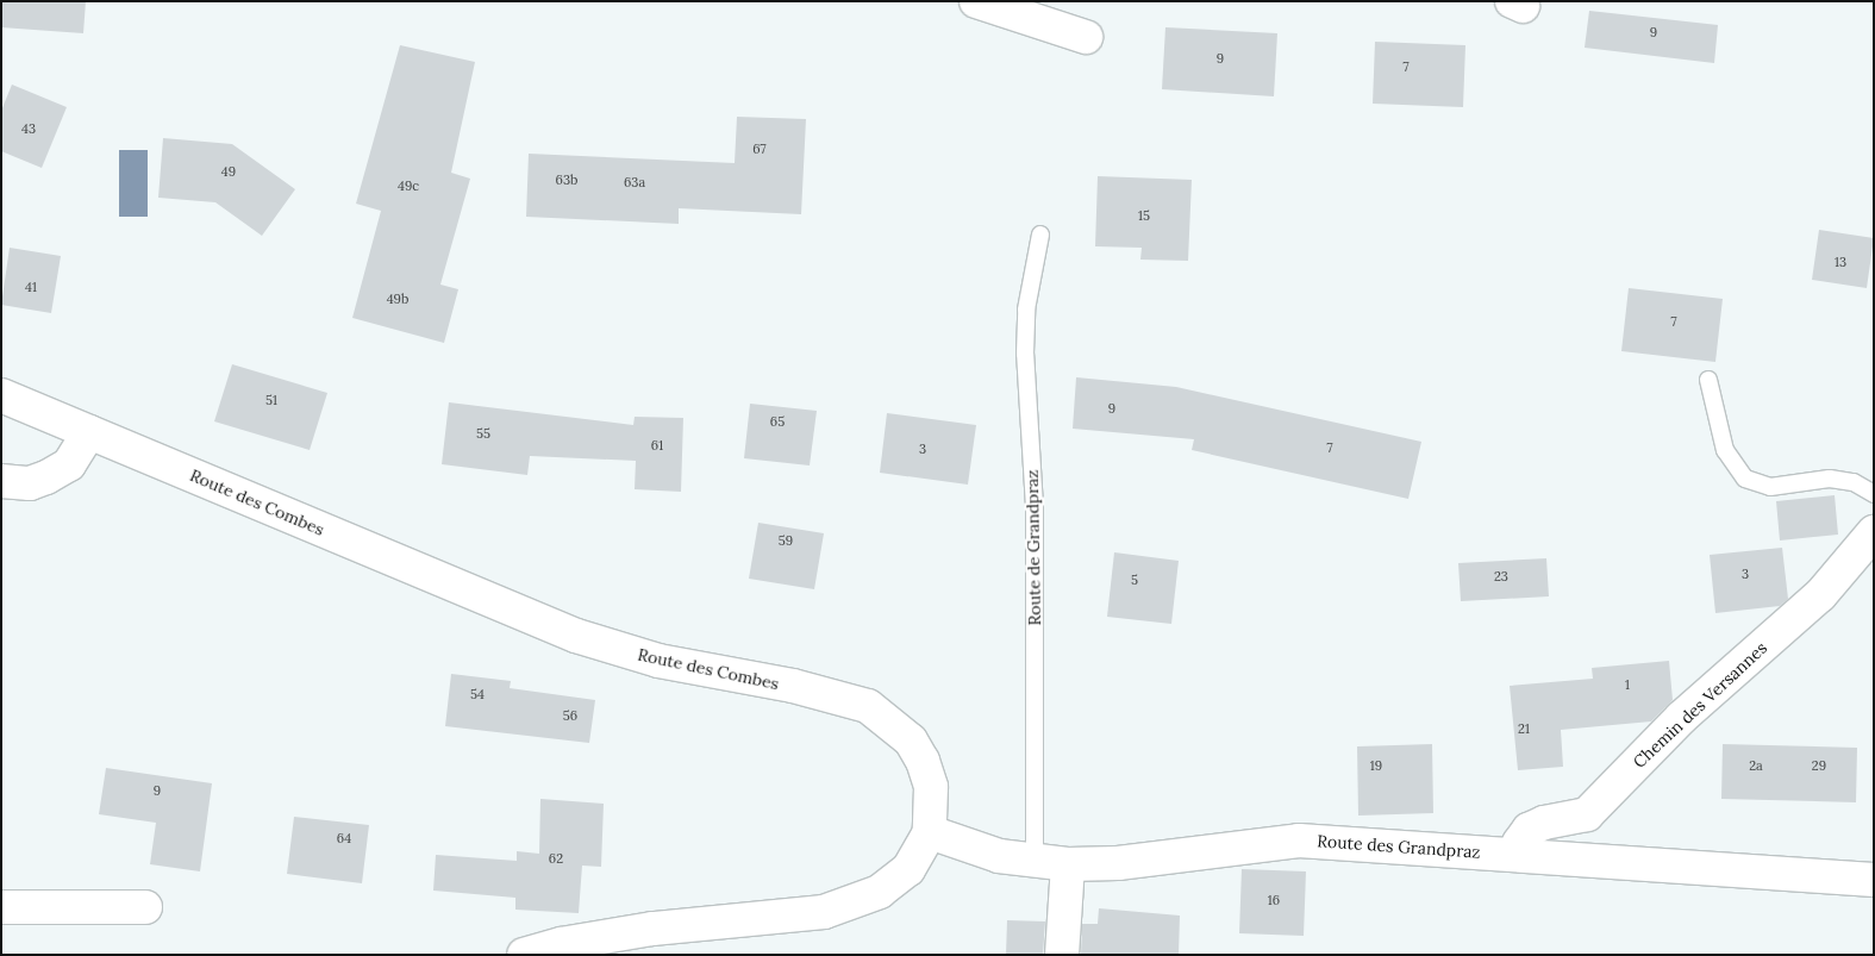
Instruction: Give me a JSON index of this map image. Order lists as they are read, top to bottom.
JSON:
{
  "streets": {
    "street": ["Route des Combes", "Chemin des Versannes", "Route des Grandpraz"],
    "lane": ["Route de Grandpraz"]
  },
  "crossings": [
    ["Route des Combes", "Route des Grandpraz"],
    ["Route de Grandpraz", "Route des Grandpraz"],
    ["Chemin des Versannes", "Route des Grandpraz"]
  ],
  "house_numbers": [
    "9",
    "9",
    "7",
    "43",
    "67",
    "49",
    "63b",
    "63a",
    "49c",
    "15",
    "13",
    "41",
    "49b",
    "7",
    "51",
    "9",
    "65",
    "55",
    "61",
    "7",
    "3",
    "59",
    "3",
    "23",
    "5",
    "1",
    "54",
    "56",
    "21",
    "19",
    "2a",
    "29",
    "9",
    "64",
    "62",
    "16"
  ]
}
